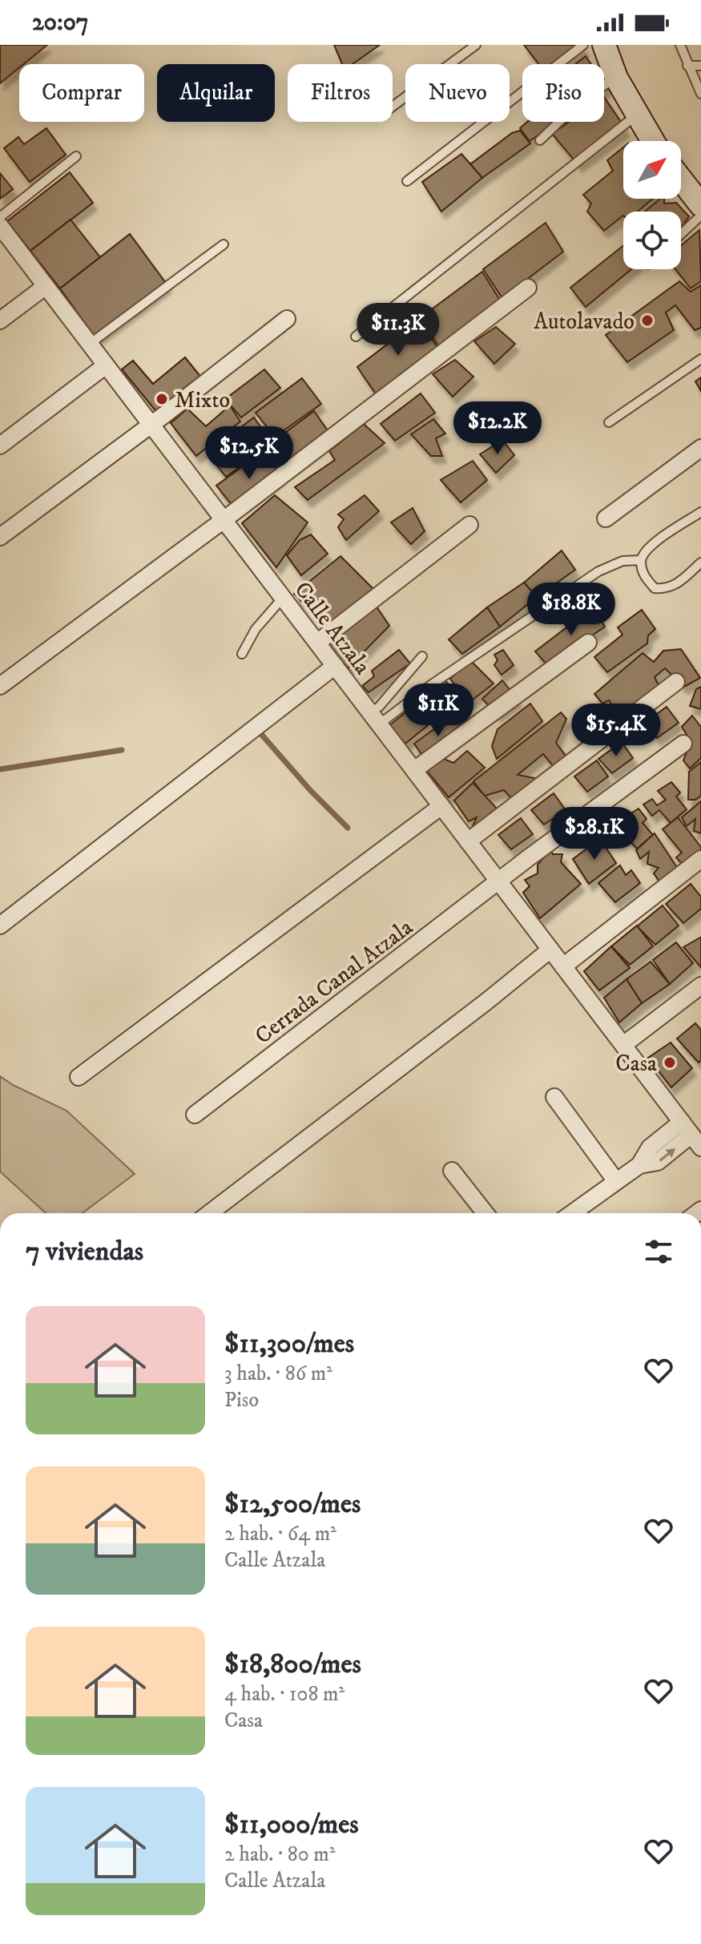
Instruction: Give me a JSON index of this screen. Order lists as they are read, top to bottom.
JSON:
{
  "streets": {
    "street": ["Calle Atzala", "Cerrada Canal Atzala"]
  },
  "crossings": [
    ["Calle Atzala", "Cerrada Canal Atzala"]
  ],
  "places": ["Autolavado", "Mixto", "Casa"],
  "north": "top right",
  "page": {
    "status": "20:07",
    "chip": [
      "Comprar",
      "Alquilar",
      "Filtros",
      "Nuevo",
      "Piso"
    ],
    "price": [
      "$11.3K",
      "$12.2K",
      "$12.5K",
      "$18.8K",
      "$11K",
      "$15.4K",
      "$28.1K"
    ],
    "heading": "7 viviendas",
    "list": [
      {
        "name": "$11,300/mes",
        "note": "3 hab. · 86 m² · Piso"
      },
      {
        "name": "$12,500/mes",
        "note": "2 hab. · 64 m² · Calle Atzala"
      },
      {
        "name": "$18,800/mes",
        "note": "4 hab. · 108 m² · Casa"
      },
      {
        "name": "$11,000/mes",
        "note": "2 hab. · 80 m² · Calle Atzala"
      }
    ]
  }
}
